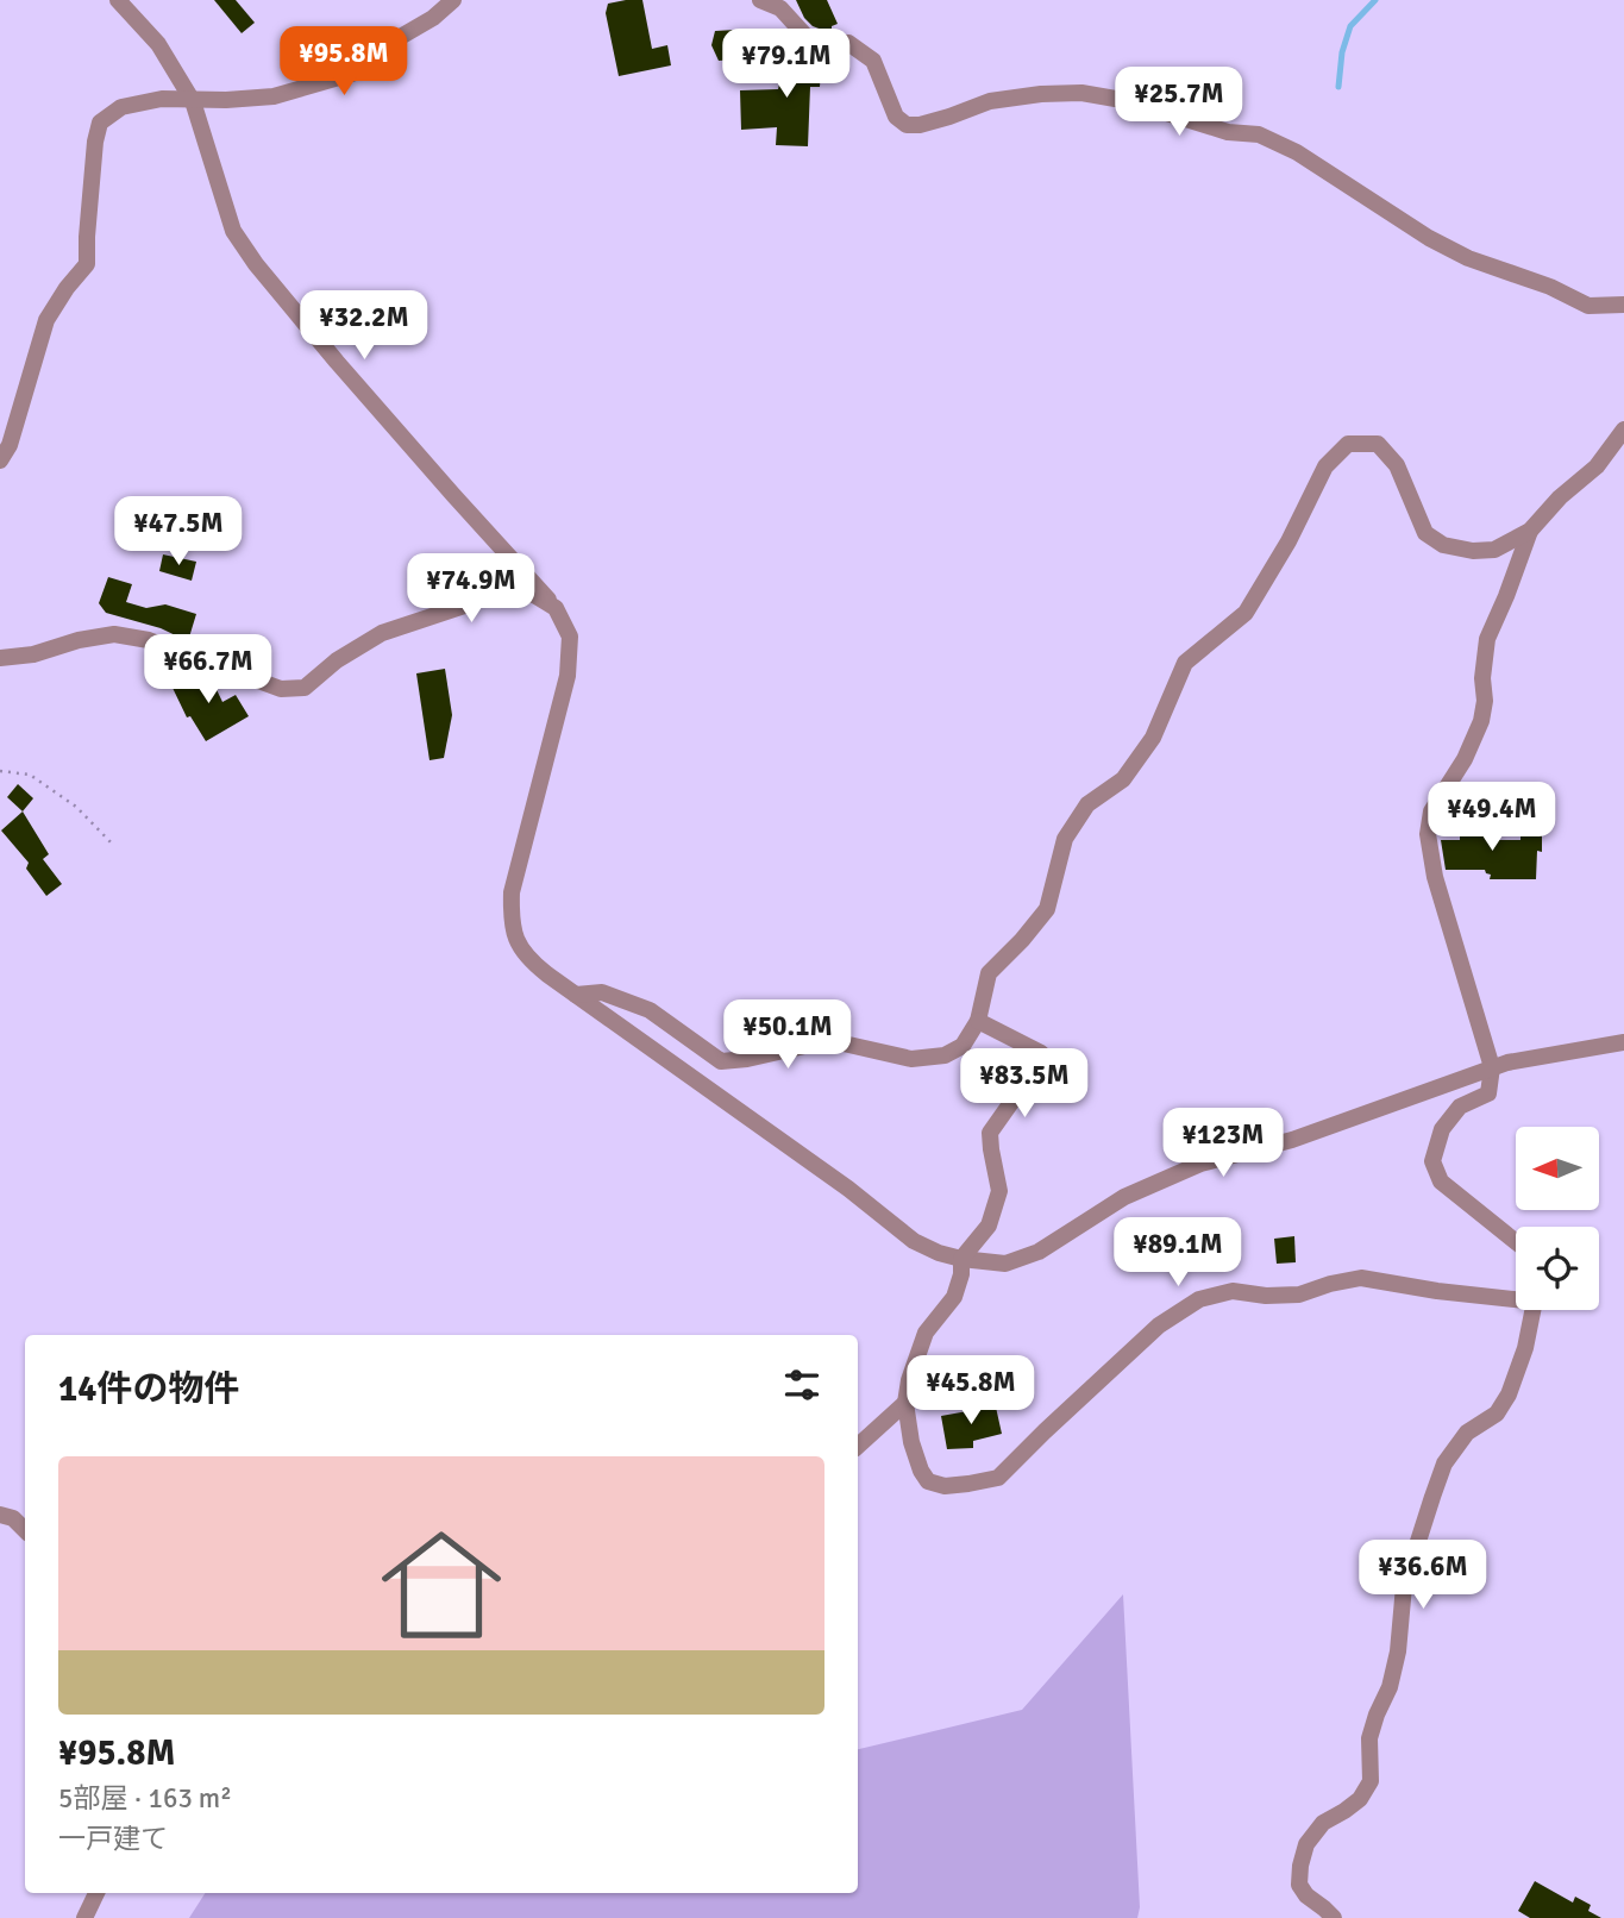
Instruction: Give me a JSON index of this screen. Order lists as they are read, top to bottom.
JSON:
{
  "north": "left",
  "page": {
    "price": [
      "¥95.8M",
      "¥79.1M",
      "¥25.7M",
      "¥32.2M",
      "¥47.5M",
      "¥74.9M",
      "¥66.7M",
      "¥49.4M",
      "¥50.1M",
      "¥83.5M",
      "¥123M",
      "¥89.1M",
      "¥45.8M",
      "¥36.6M"
    ],
    "heading": "14件の物件",
    "list": [
      {
        "name": "¥95.8M",
        "note": "5部屋 · 163 m² · 一戸建て"
      }
    ]
  }
}
